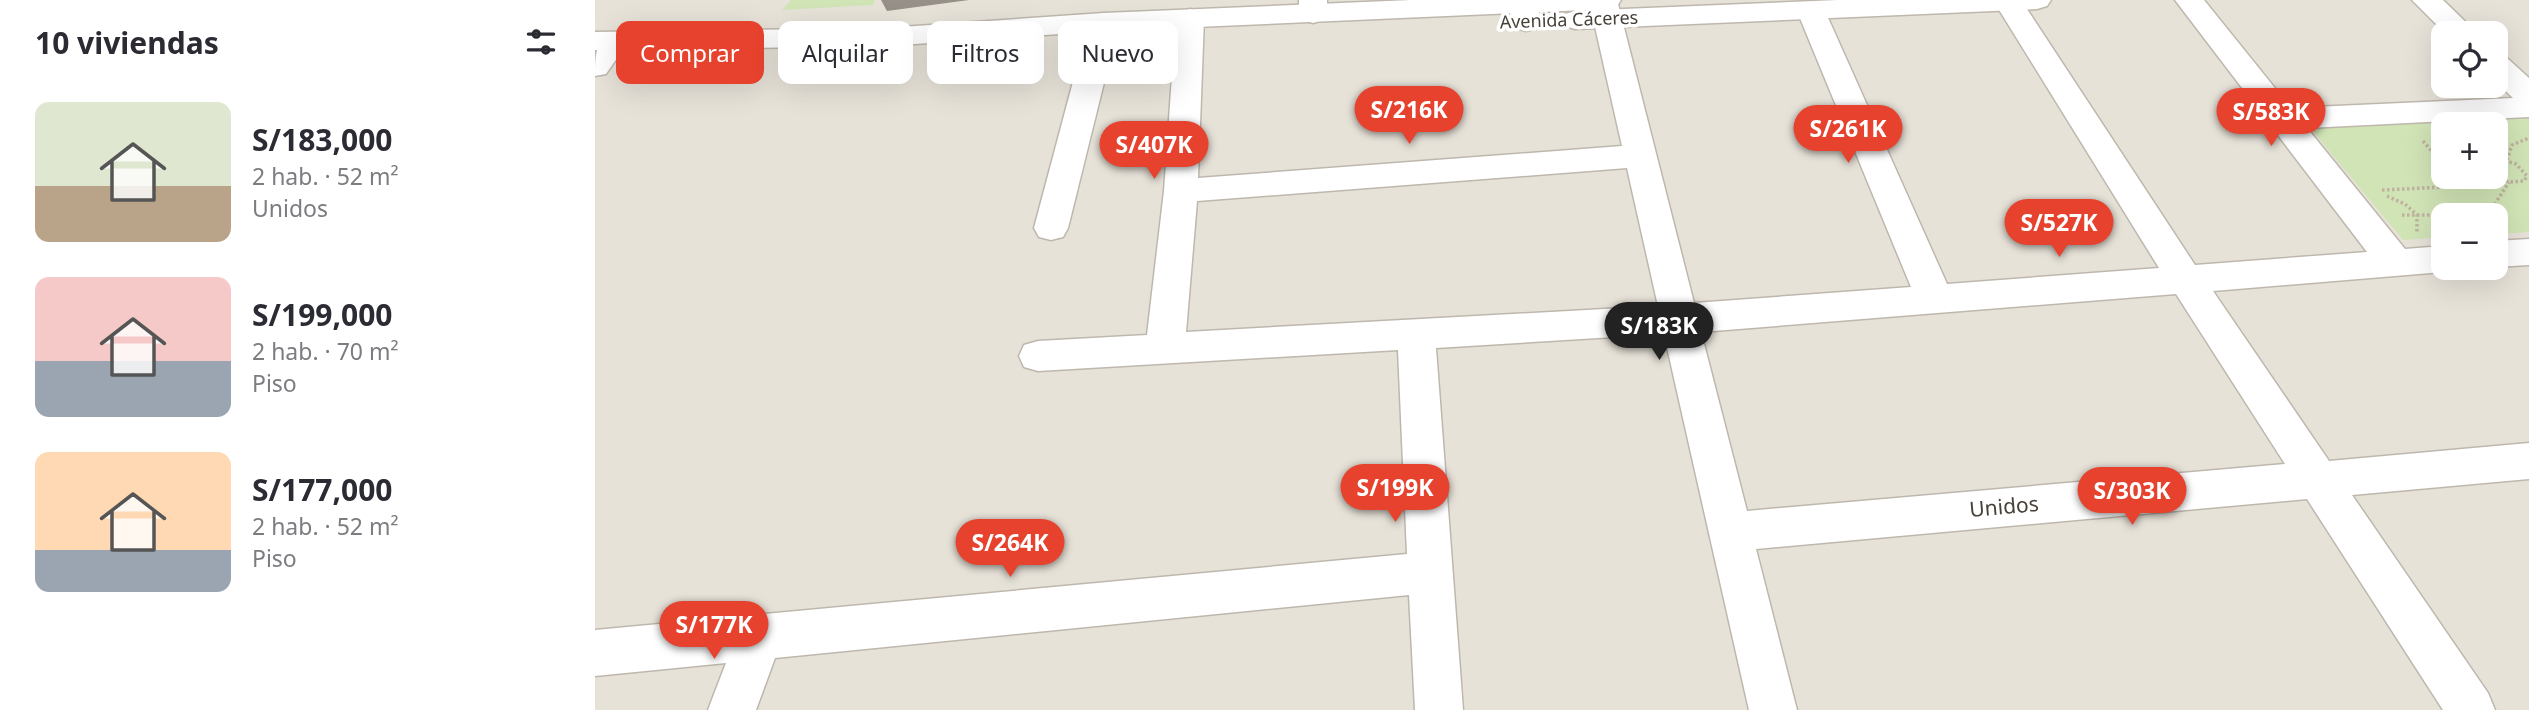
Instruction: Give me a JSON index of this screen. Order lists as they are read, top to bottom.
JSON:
{
  "streets": {
    "street": ["Avenida Cáceres", "Unidos"]
  },
  "page": {
    "heading": "10 viviendas",
    "map_buttons": ["+", "−"],
    "chip": [
      "Comprar",
      "Alquilar",
      "Filtros",
      "Nuevo"
    ],
    "list": [
      {
        "name": "S/183,000",
        "note": "2 hab. · 52 m² · Unidos"
      },
      {
        "name": "S/199,000",
        "note": "2 hab. · 70 m² · Piso"
      },
      {
        "name": "S/177,000",
        "note": "2 hab. · 52 m² · Piso"
      }
    ],
    "price": [
      "S/216K",
      "S/583K",
      "S/261K",
      "S/407K",
      "S/527K",
      "S/183K",
      "S/199K",
      "S/303K",
      "S/264K",
      "S/177K"
    ]
  }
}
